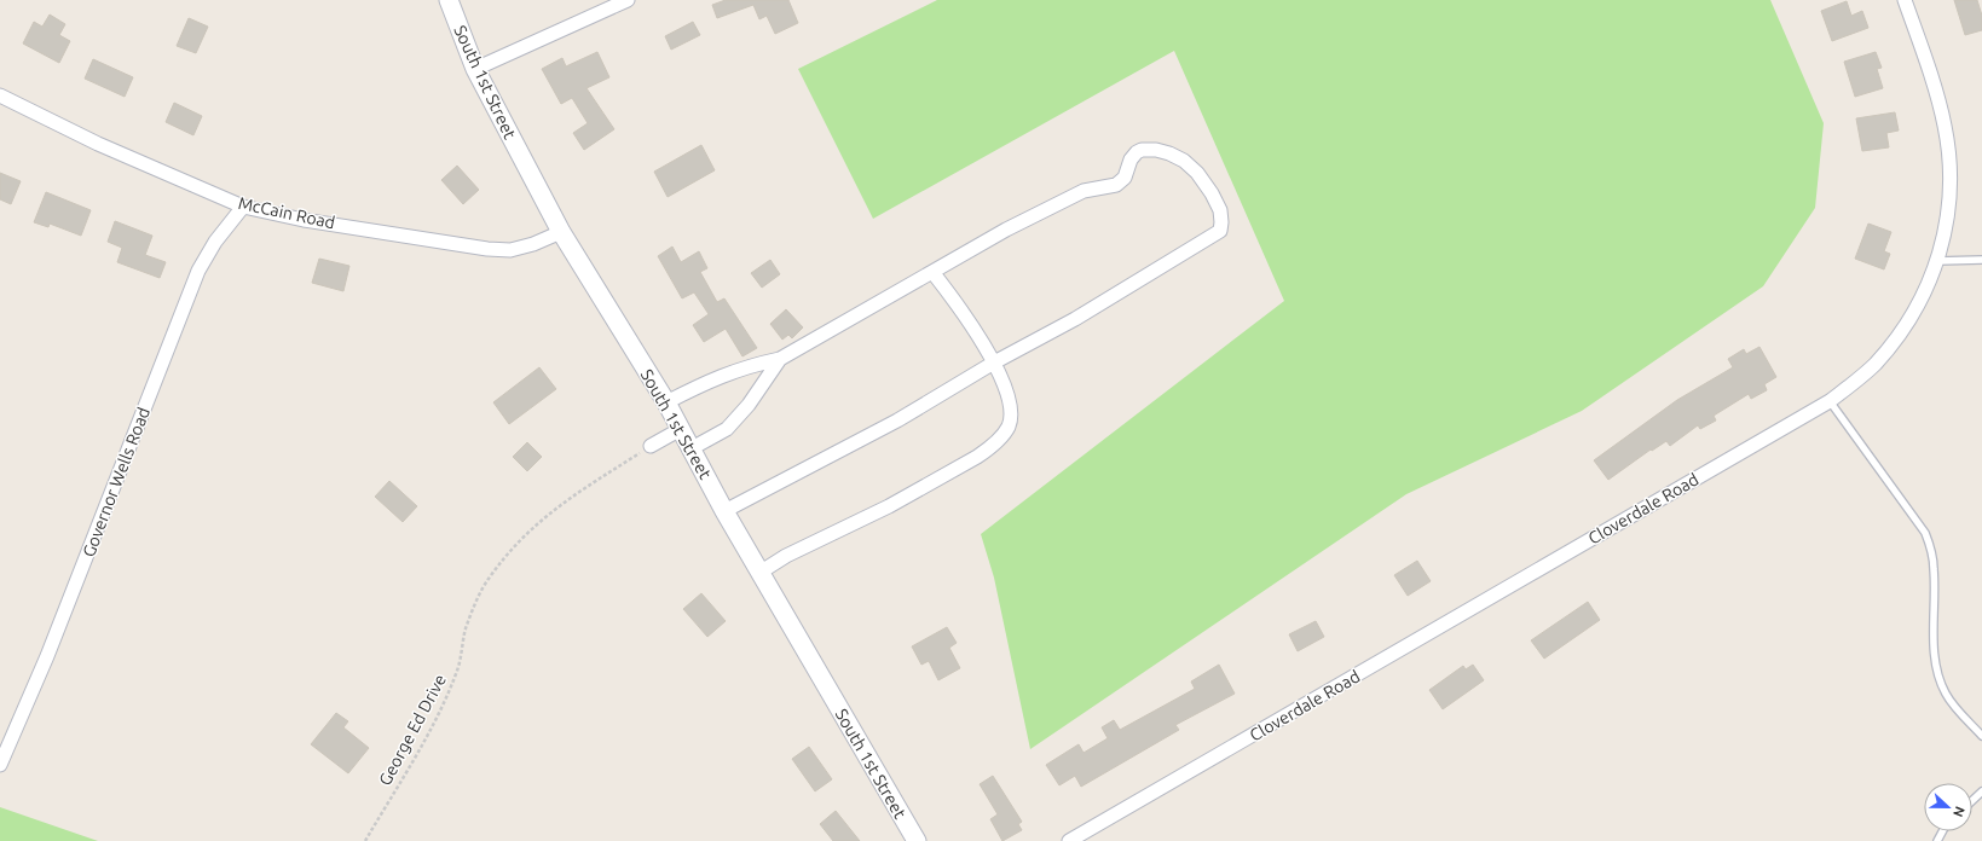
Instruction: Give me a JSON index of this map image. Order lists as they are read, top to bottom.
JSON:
{
  "streets": {
    "main road": ["South 1st Street"],
    "street": ["McCain Road", "Governor Wells Road", "Cloverdale Road"],
    "path": ["George Ed Drive"]
  },
  "crossings": [
    ["South 1st Street", "McCain Road"],
    ["McCain Road", "Governor Wells Road"]
  ],
  "north": "right"
}
